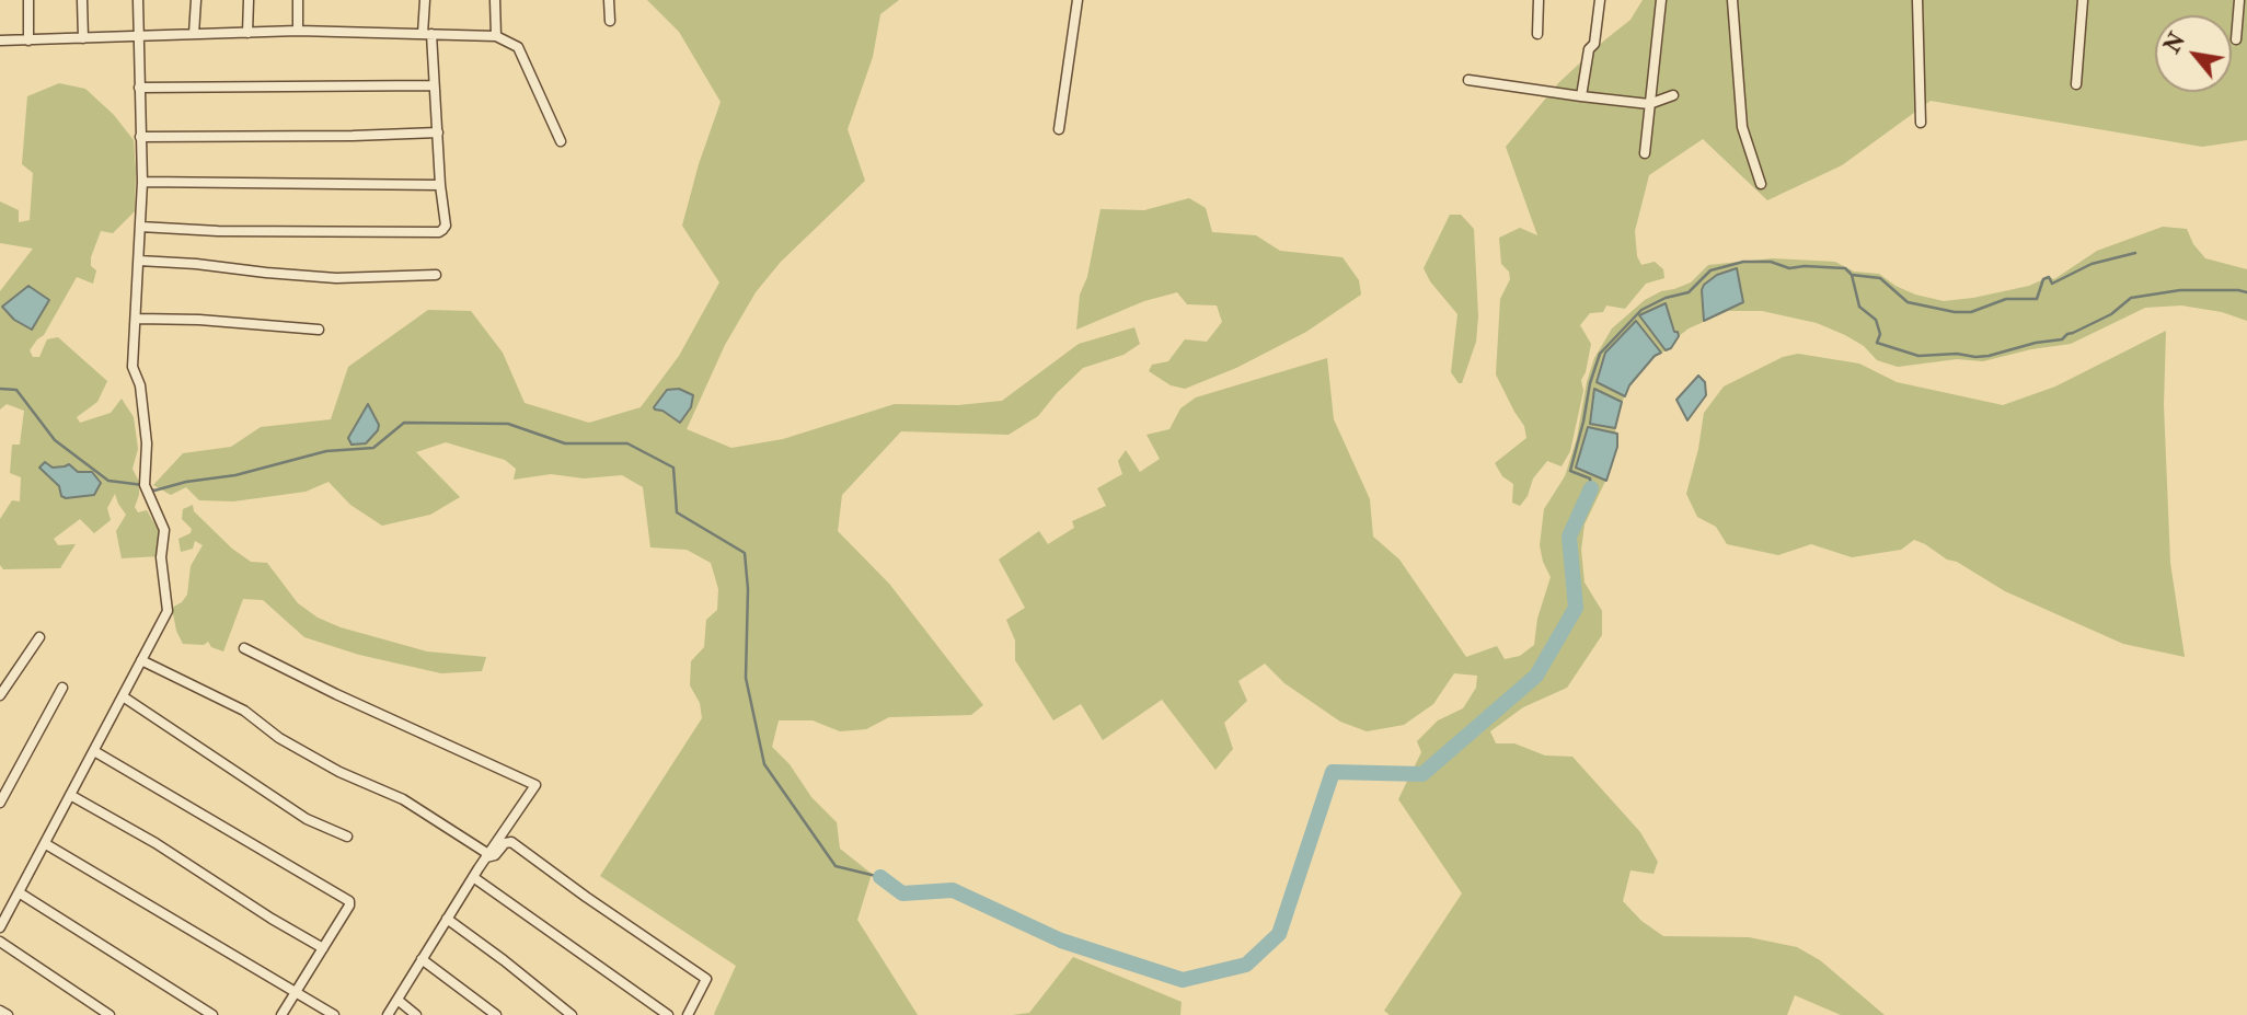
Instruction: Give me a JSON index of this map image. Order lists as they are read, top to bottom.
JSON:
{
  "north": "top left"
}
